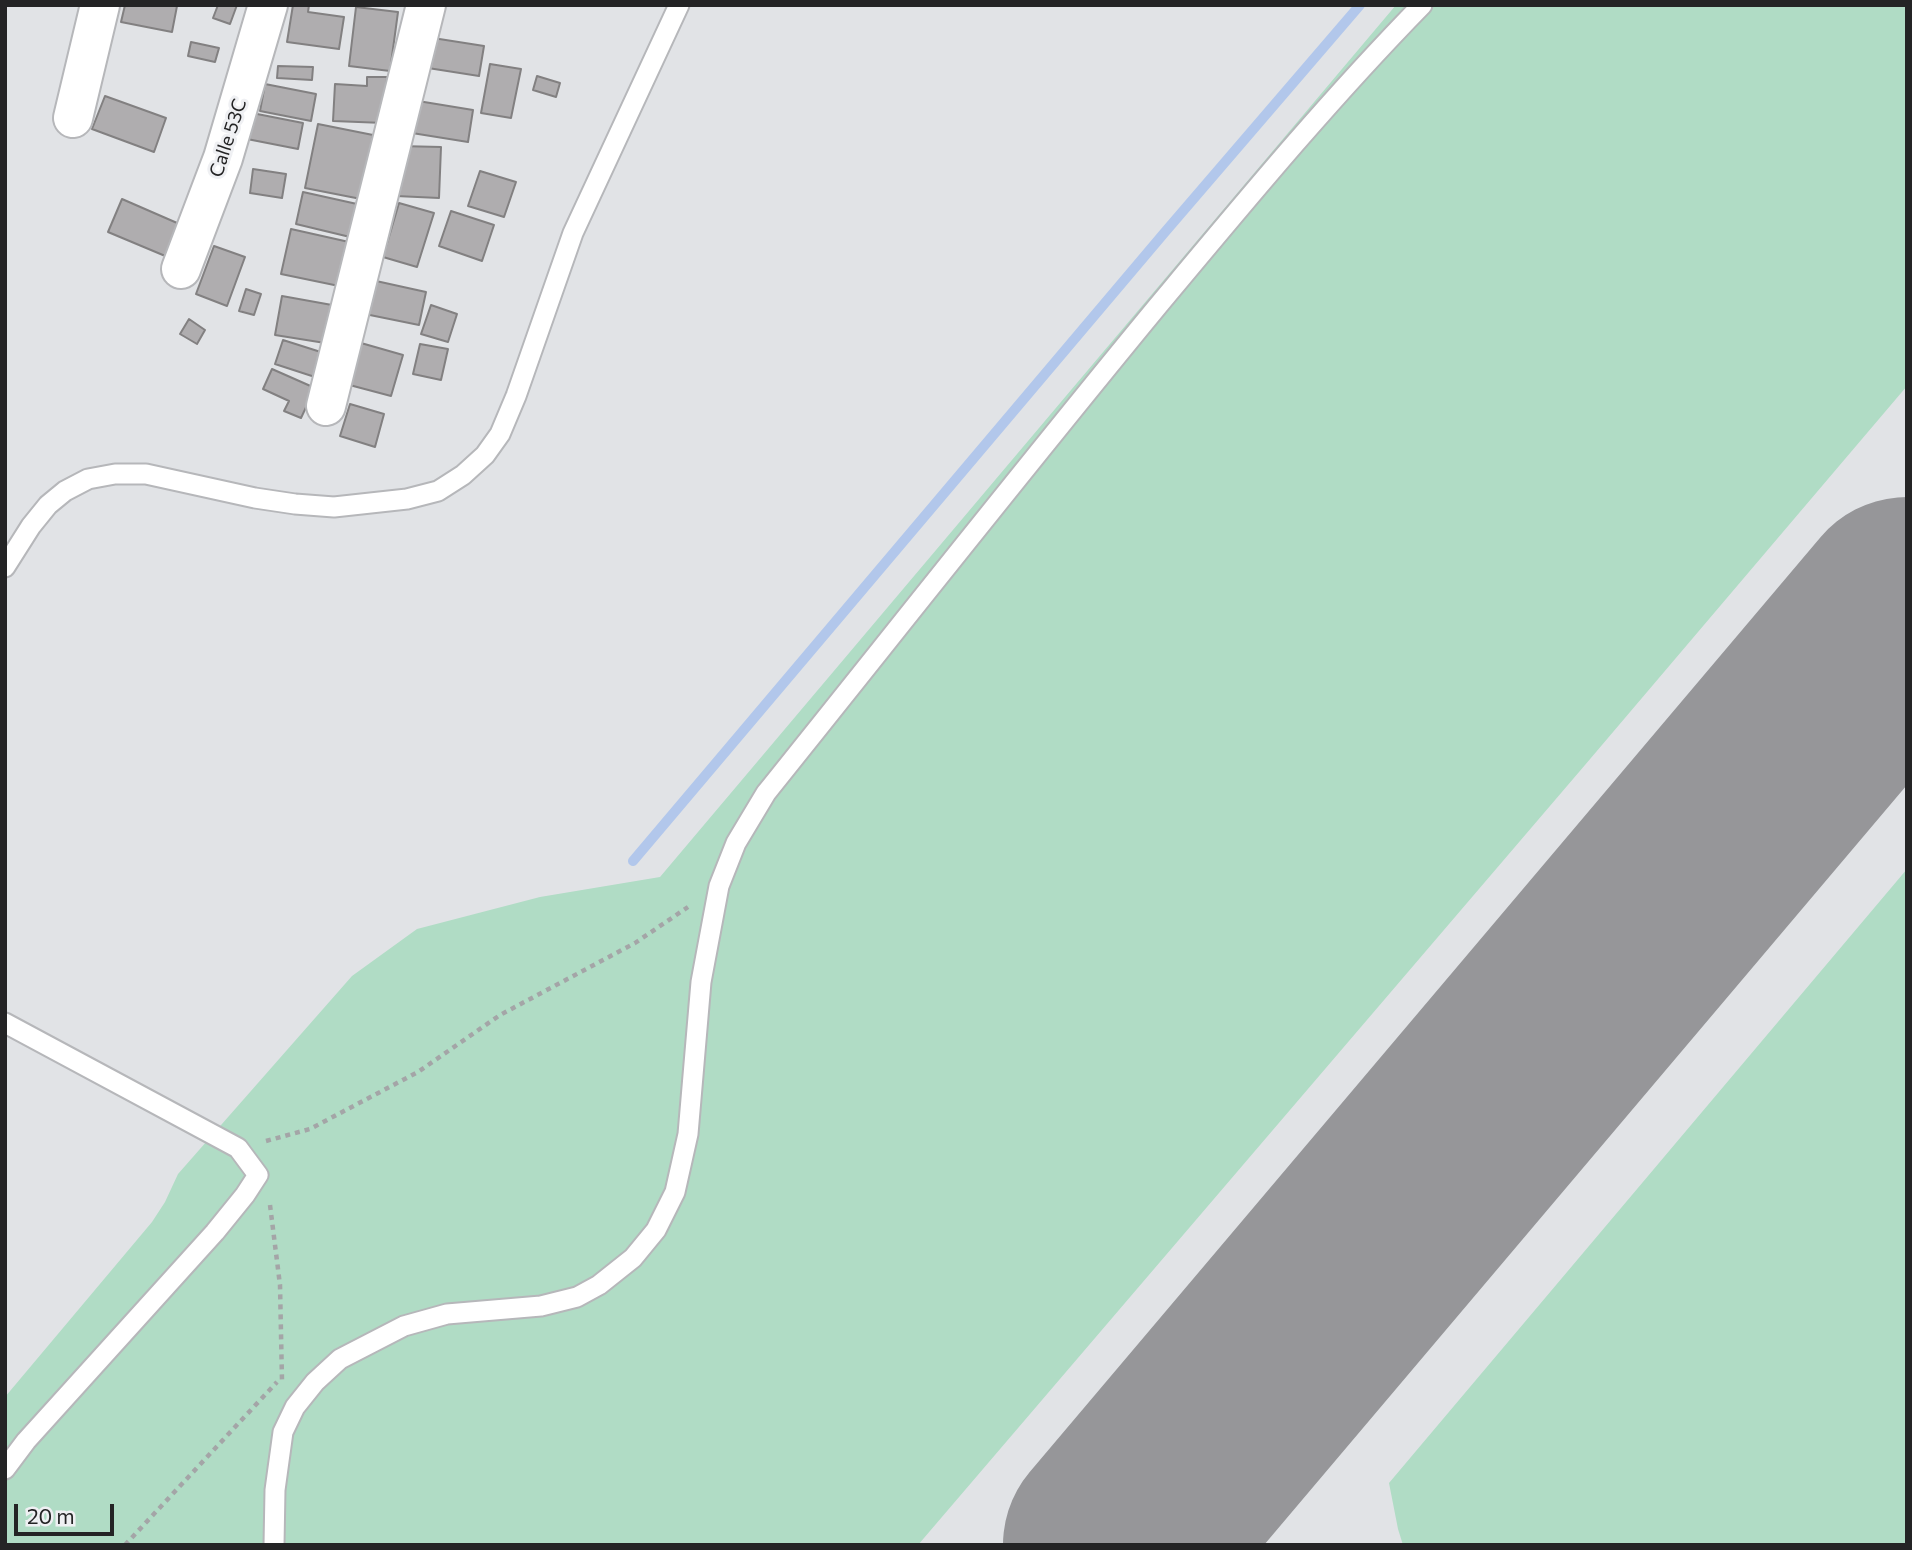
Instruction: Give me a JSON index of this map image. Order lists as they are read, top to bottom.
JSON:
{
  "streets": {
    "street": ["Calle 53C"]
  },
  "scale_bar": "20 m"
}
